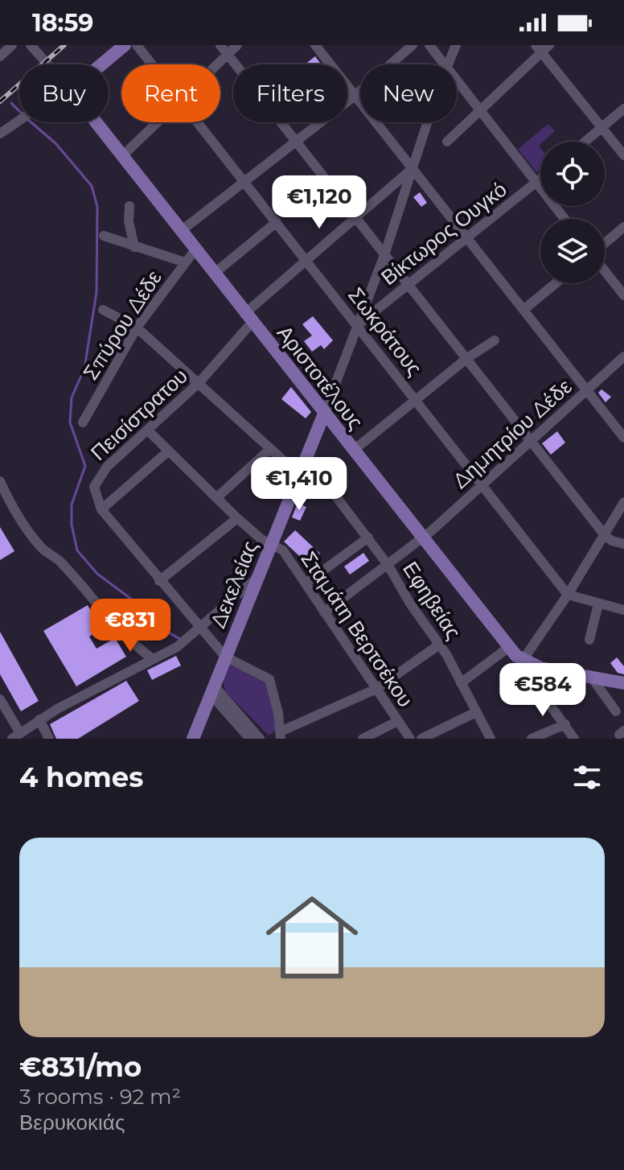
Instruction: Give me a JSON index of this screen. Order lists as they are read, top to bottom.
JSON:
{
  "streets": {
    "main road": ["Αριστοτέλους", "Δεκελείας"],
    "street": [
      "Βίκτωρος Ουγκό",
      "Σπύρου Δέδε",
      "Σωκράτους",
      "Πεισίστρατου",
      "Δημητρίου Δέδε",
      "Εφηβείας",
      "Σταμάτη Βερτσέκου"
    ]
  },
  "crossings": [
    ["Βίκτωρος Ουγκό", "Σωκράτους"],
    ["Βίκτωρος Ουγκό", "Δεκελείας"],
    ["Σπύρου Δέδε", "Αριστοτέλους"],
    ["Σωκράτους", "Πεισίστρατου"],
    ["Σωκράτους", "Δημητρίου Δέδε"],
    ["Σωκράτους", "Δεκελείας"],
    ["Αριστοτέλους", "Πεισίστρατου"],
    ["Αριστοτέλους", "Δημητρίου Δέδε"],
    ["Αριστοτέλους", "Δεκελείας"],
    ["Πεισίστρατου", "Δεκελείας"],
    ["Πεισίστρατου", "Σταμάτη Βερτσέκου"],
    ["Δημητρίου Δέδε", "Εφηβείας"],
    ["Δημητρίου Δέδε", "Σταμάτη Βερτσέκου"],
    ["Δεκελείας", "Σταμάτη Βερτσέκου"]
  ],
  "page": {
    "status": "18:59",
    "chip": [
      "Buy",
      "Rent",
      "Filters",
      "New"
    ],
    "price": [
      "€1,120",
      "€1,410",
      "€831",
      "€584"
    ],
    "heading": "4 homes",
    "list": [
      {
        "name": "€831/mo",
        "note": "3 rooms · 92 m² · Βερυκοκιάς"
      }
    ]
  }
}
